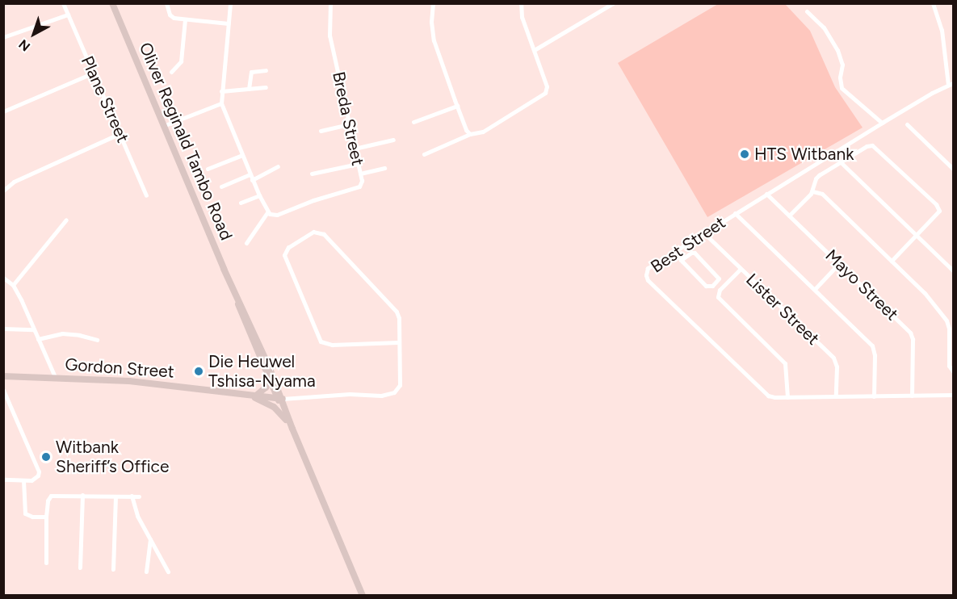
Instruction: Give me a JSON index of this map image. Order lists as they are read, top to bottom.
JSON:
{
  "streets": {
    "main road": ["Oliver Reginald Tambo Road", "Gordon Street"],
    "street": [
      "Plane Street",
      "Breda Street",
      "Best Street",
      "Mayo Street",
      "Lister Street"
    ]
  },
  "crossings": [
    ["Oliver Reginald Tambo Road", "Gordon Street"],
    ["Best Street", "Mayo Street"],
    ["Best Street", "Lister Street"]
  ],
  "places": ["HTS Witbank", "Die Heuwel Tshisa-Nyama", "Witbank Sheriff’s Office"],
  "north": "bottom left"
}
